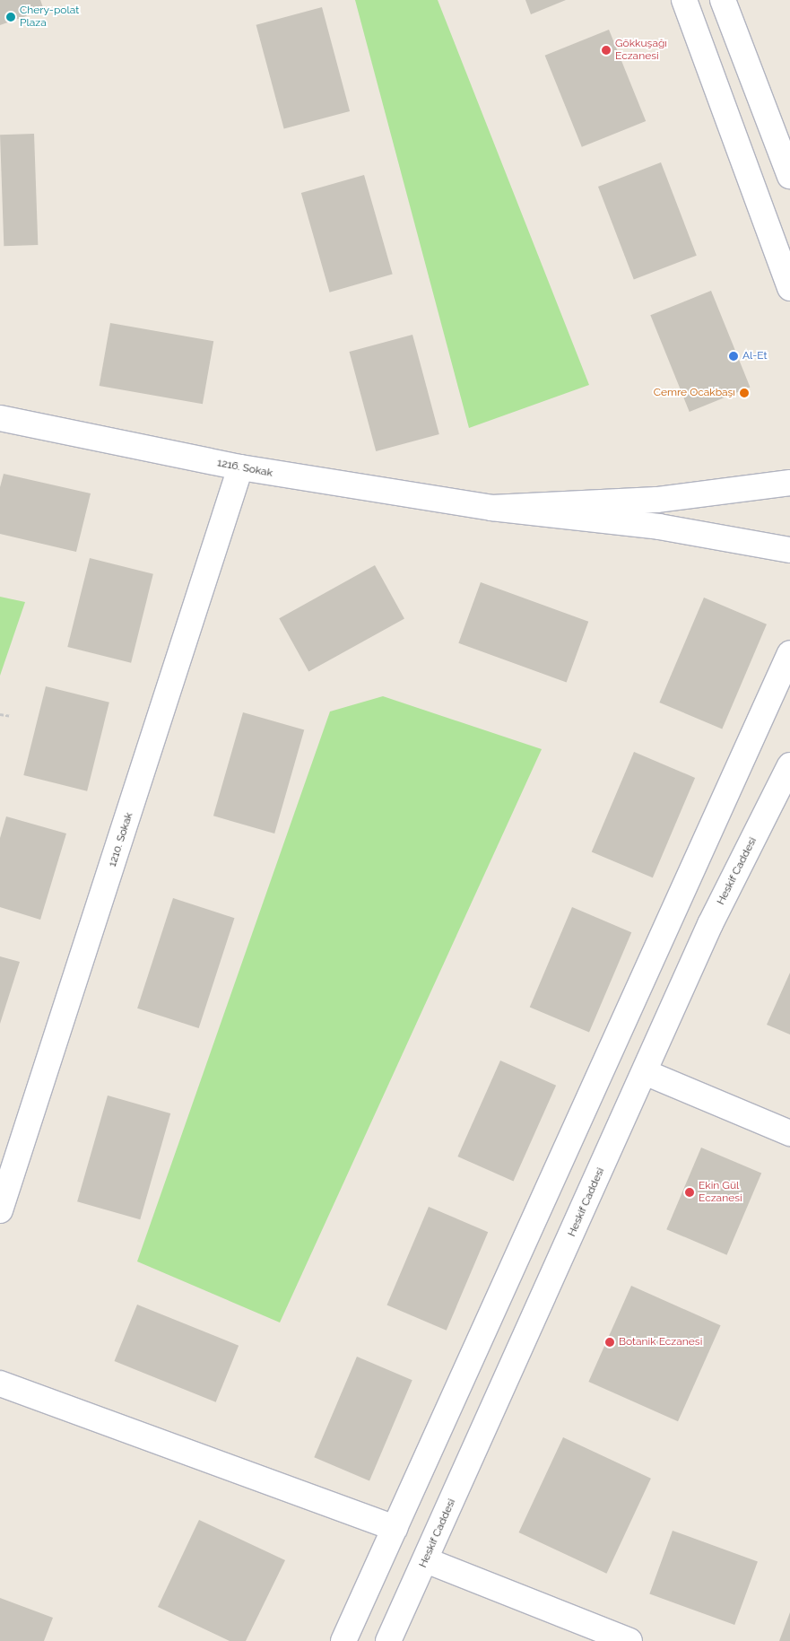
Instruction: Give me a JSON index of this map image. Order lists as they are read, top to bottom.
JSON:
{
  "streets": {
    "street": ["1216. Sokak", "1210. Sokak", "Heskif Caddesi"]
  },
  "crossings": [
    ["1216. Sokak", "1210. Sokak"]
  ],
  "places": [
    "Chery-polat Plaza",
    "Gökkuşağı Eczanesi",
    "Al-Et",
    "Cemre Ocakbaşı",
    "Ekin Gül Eczanesi",
    "Botanik Eczanesi"
  ]
}
